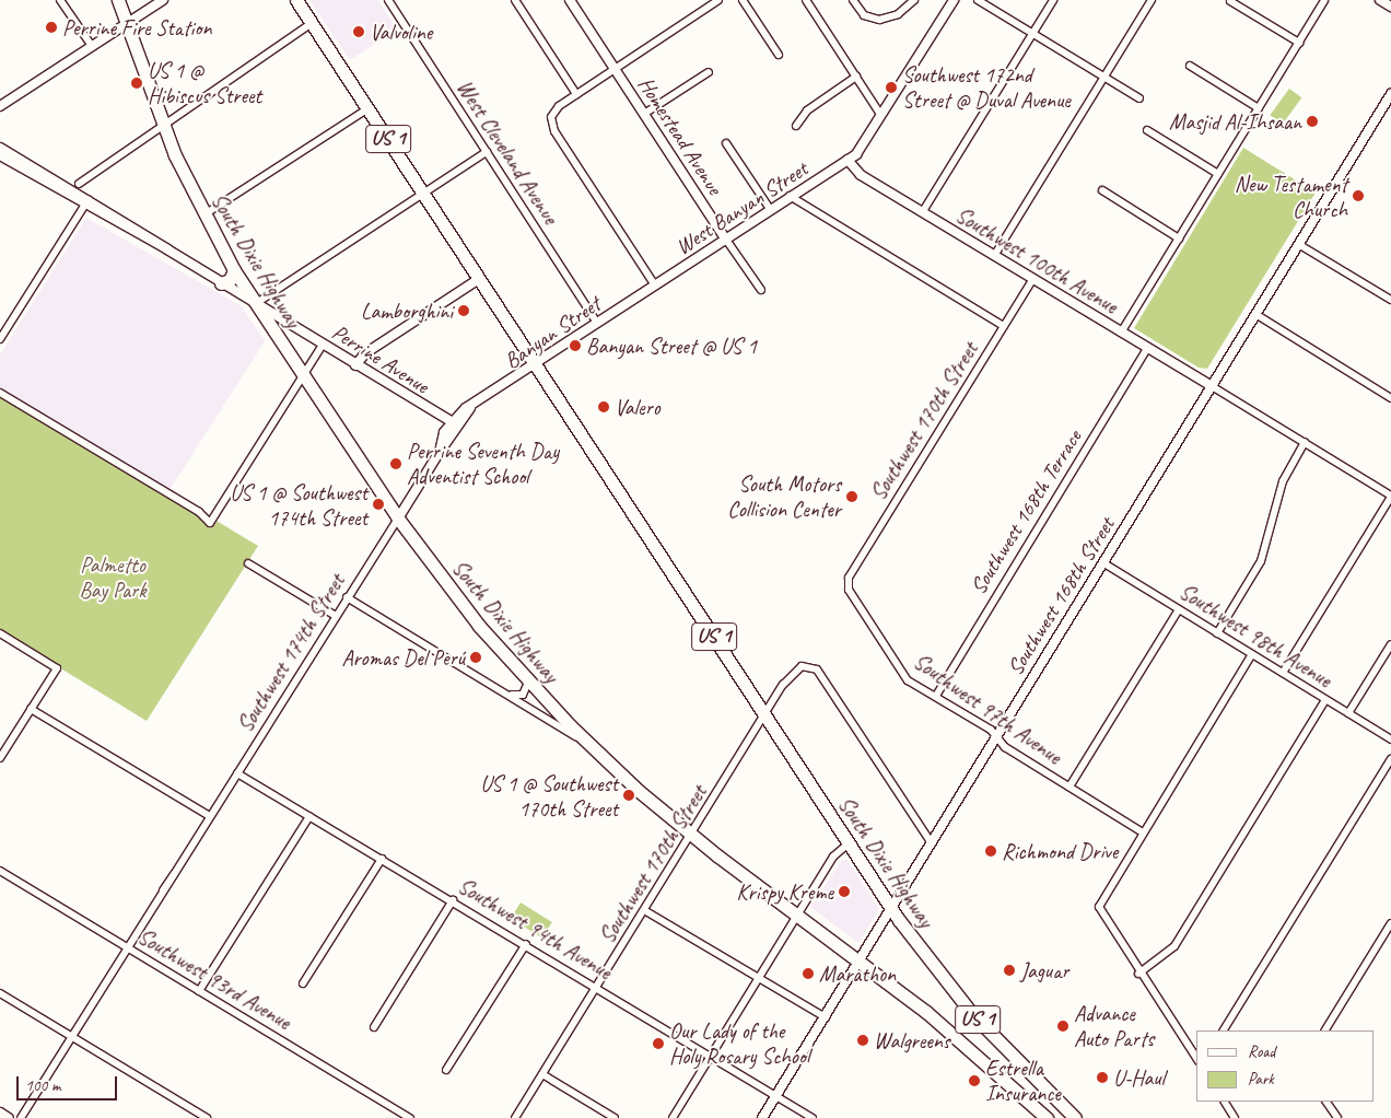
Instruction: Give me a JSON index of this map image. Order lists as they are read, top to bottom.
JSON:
{
  "streets": {
    "highway": ["US 1", "South Dixie Highway"],
    "street": [
      "Homestead Avenue",
      "West Cleveland Avenue",
      "West Banyan Street",
      "Southwest 100th Avenue",
      "Banyan Street",
      "Perrine Avenue",
      "Southwest 170th Street",
      "Southwest 168th Terrace",
      "Southwest 168th Street",
      "Southwest 98th Avenue",
      "Southwest 174th Street",
      "Southwest 97th Avenue",
      "Southwest 94th Avenue",
      "Southwest 93rd Avenue"
    ]
  },
  "crossings": [
    ["Homestead Avenue", "West Banyan Street"],
    ["West Cleveland Avenue", "Banyan Street"],
    ["West Banyan Street", "Southwest 100th Avenue"],
    ["West Banyan Street", "Banyan Street"],
    ["South Dixie Highway", "Banyan Street"],
    ["South Dixie Highway", "Perrine Avenue"],
    ["South Dixie Highway", "Southwest 170th Street"],
    ["South Dixie Highway", "Southwest 168th Street"],
    ["South Dixie Highway", "Southwest 174th Street"],
    ["Southwest 100th Avenue", "Southwest 170th Street"],
    ["Southwest 100th Avenue", "Southwest 168th Terrace"],
    ["Southwest 100th Avenue", "Southwest 168th Street"],
    ["Banyan Street", "Perrine Avenue"],
    ["Banyan Street", "Southwest 174th Street"],
    ["Perrine Avenue", "Southwest 174th Street"],
    ["Southwest 170th Street", "Southwest 168th Street"],
    ["Southwest 170th Street", "Southwest 97th Avenue"],
    ["Southwest 170th Street", "Southwest 94th Avenue"],
    ["Southwest 168th Terrace", "Southwest 97th Avenue"],
    ["Southwest 168th Street", "Southwest 98th Avenue"],
    ["Southwest 168th Street", "Southwest 97th Avenue"],
    ["Southwest 168th Street", "Southwest 94th Avenue"],
    ["Southwest 174th Street", "Southwest 94th Avenue"],
    ["Southwest 174th Street", "Southwest 93rd Avenue"]
  ],
  "parks": ["Palmetto Bay Park"],
  "places": [
    "Perrine Fire Station",
    "Valvoline",
    "US 1 @ Hibiscus Street",
    "Southwest 172nd Street @ Duval Avenue",
    "Masjid Al-Ihsaan",
    "New Testament Church",
    "Lamborghini",
    "Banyan Street @ US 1",
    "Valero",
    "Perrine Seventh Day Adventist School",
    "South Motors Collision Center",
    "US 1 @ Southwest 174th Street",
    "Aromas Del Perú",
    "US 1 @ Southwest 170th Street",
    "Richmond Drive",
    "Krispy Kreme",
    "Jaguar",
    "Marathon",
    "Advance Auto Parts",
    "Walgreens",
    "Our Lady of the Holy Rosary School",
    "U-Haul",
    "Estrella Insurance"
  ],
  "legend": ["Road", "Park"],
  "scale_bar": "100 m"
}
